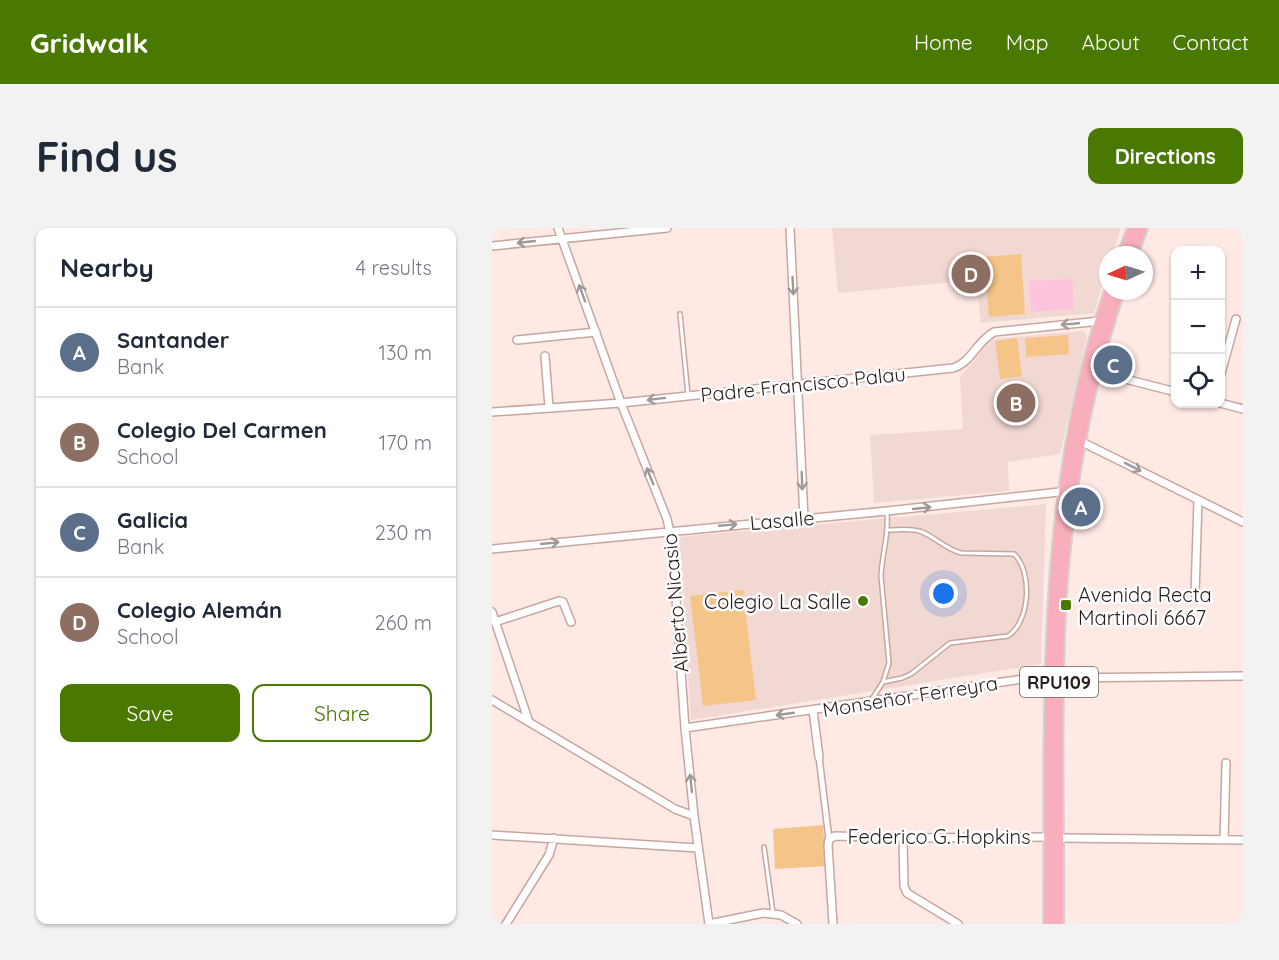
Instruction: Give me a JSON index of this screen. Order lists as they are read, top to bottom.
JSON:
{
  "streets": {
    "main road": ["RPU109"],
    "street": [
      "Padre Francisco Palau",
      "Lasalle",
      "Alberto Nicasio",
      "Monseñor Ferreyra",
      "Federico G. Hopkins"
    ]
  },
  "crossings": [
    ["Padre Francisco Palau", "Alberto Nicasio"],
    ["Padre Francisco Palau", "RPU109"],
    ["Lasalle", "Alberto Nicasio"],
    ["Lasalle", "RPU109"],
    ["Alberto Nicasio", "Monseñor Ferreyra"],
    ["RPU109", "Monseñor Ferreyra"],
    ["RPU109", "Federico G. Hopkins"]
  ],
  "one_way": ["Padre Francisco Palau", "Lasalle", "Alberto Nicasio"],
  "places": {
    "other": ["Colegio La Salle"],
    "transit": ["Avenida Recta Martinoli 6667"]
  },
  "north": "left",
  "page": {
    "header": "Gridwalk",
    "nav": [
      "Home",
      "Map",
      "About",
      "Contact"
    ],
    "buttons": [
      "Directions",
      ["Save", "Share"]
    ],
    "title": "Find us",
    "heading": ["Nearby", "4 results"],
    "map_buttons": ["+", "−"],
    "pins": [
      "D",
      "C",
      "B",
      "A"
    ],
    "list": [
      {
        "mark": "A",
        "name": "Santander",
        "note": "Bank",
        "value": "130 m"
      },
      {
        "mark": "B",
        "name": "Colegio Del Carmen",
        "note": "School",
        "value": "170 m"
      },
      {
        "mark": "C",
        "name": "Galicia",
        "note": "Bank",
        "value": "230 m"
      },
      {
        "mark": "D",
        "name": "Colegio Alemán",
        "note": "School",
        "value": "260 m"
      }
    ]
  }
}
